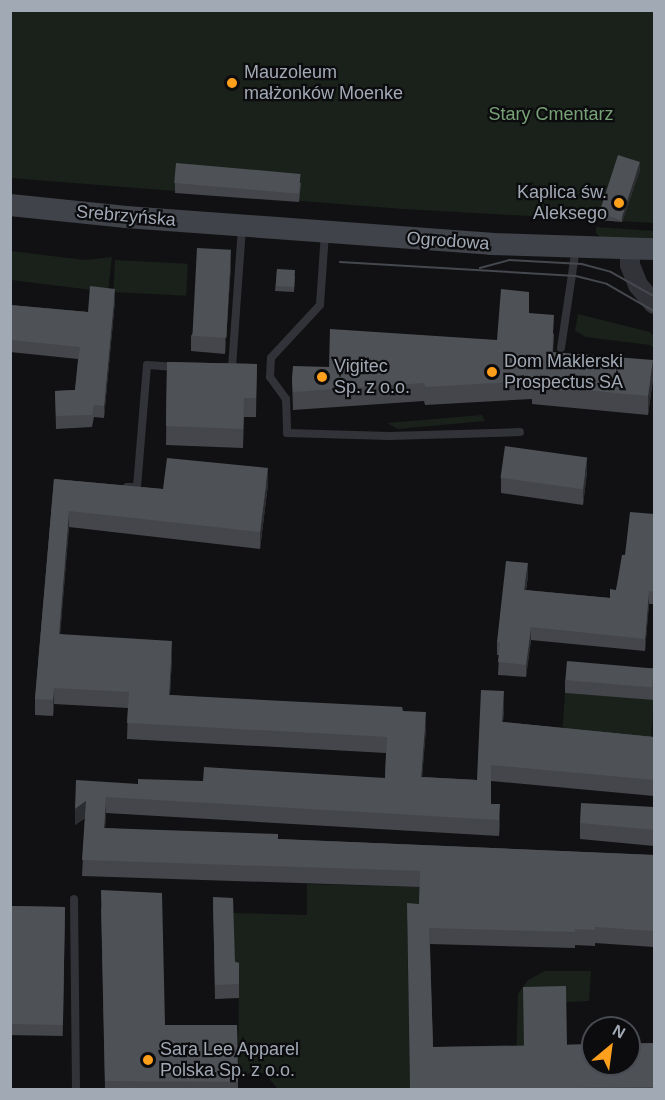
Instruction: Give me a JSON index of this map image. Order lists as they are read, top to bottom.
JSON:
{
  "streets": {
    "main road": ["Srebrzyńska", "Ogrodowa"]
  },
  "crossings": [
    ["Srebrzyńska", "Ogrodowa"]
  ],
  "parks": ["Stary Cmentarz"],
  "places": [
    "Mauzoleum małżonków Moenke",
    "Kaplica św. Aleksego",
    "Dom Maklerski Prospectus SA",
    "Vigitec Sp. z o.o.",
    "Sara Lee Apparel Polska Sp. z o.o."
  ],
  "north": "top right"
}
